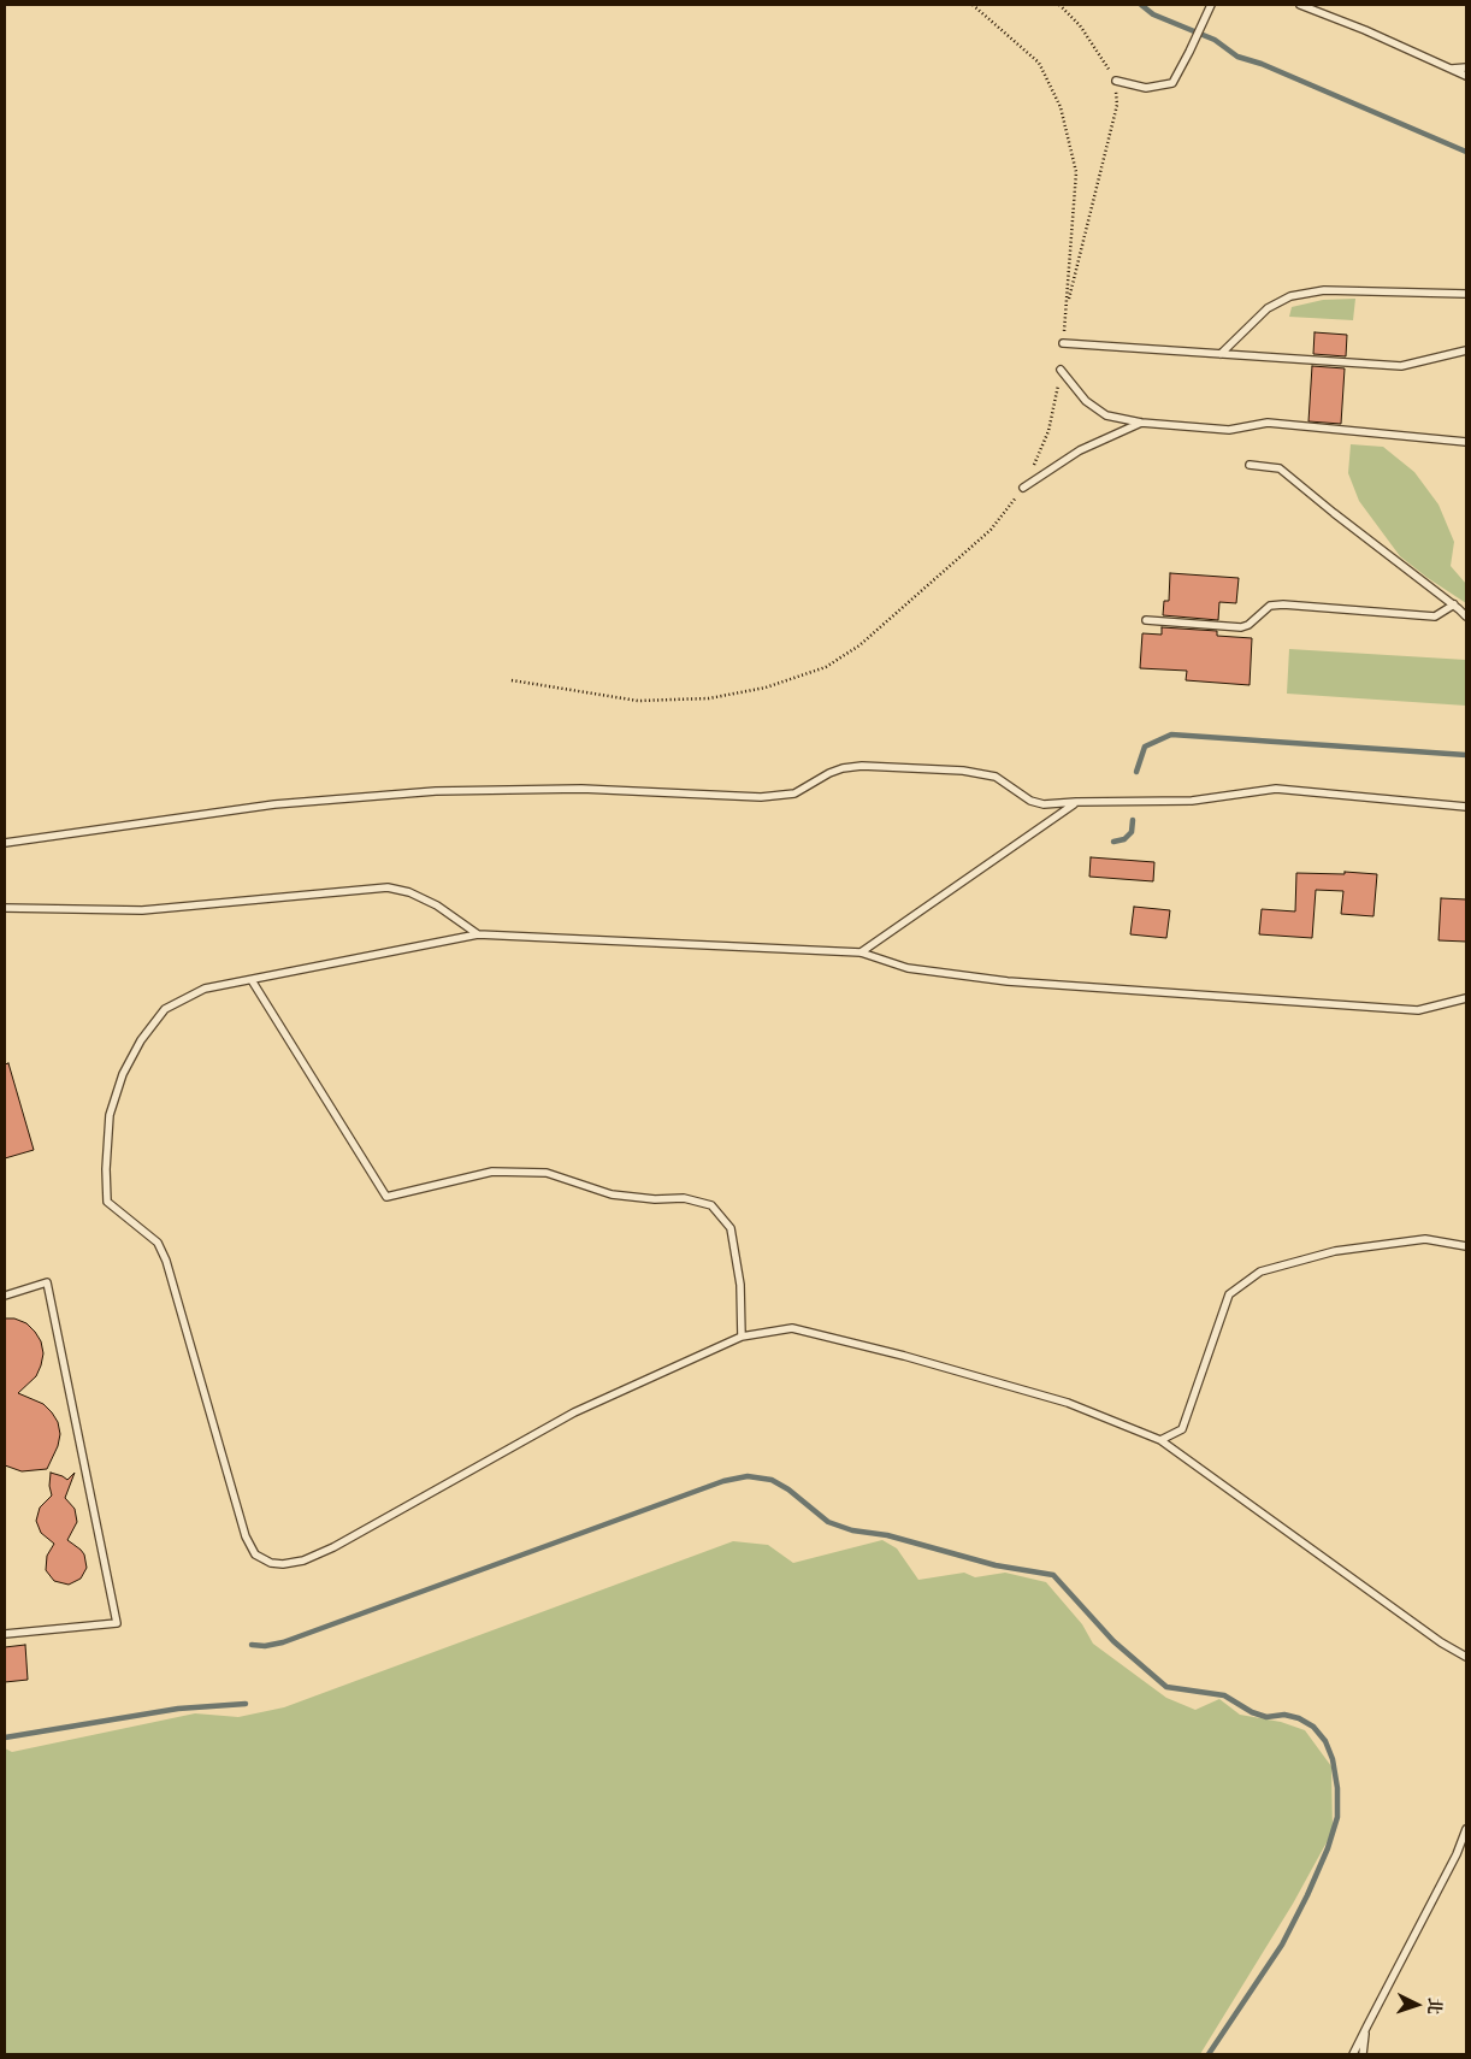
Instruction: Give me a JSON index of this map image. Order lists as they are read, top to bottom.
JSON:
{
  "north": "right"
}
